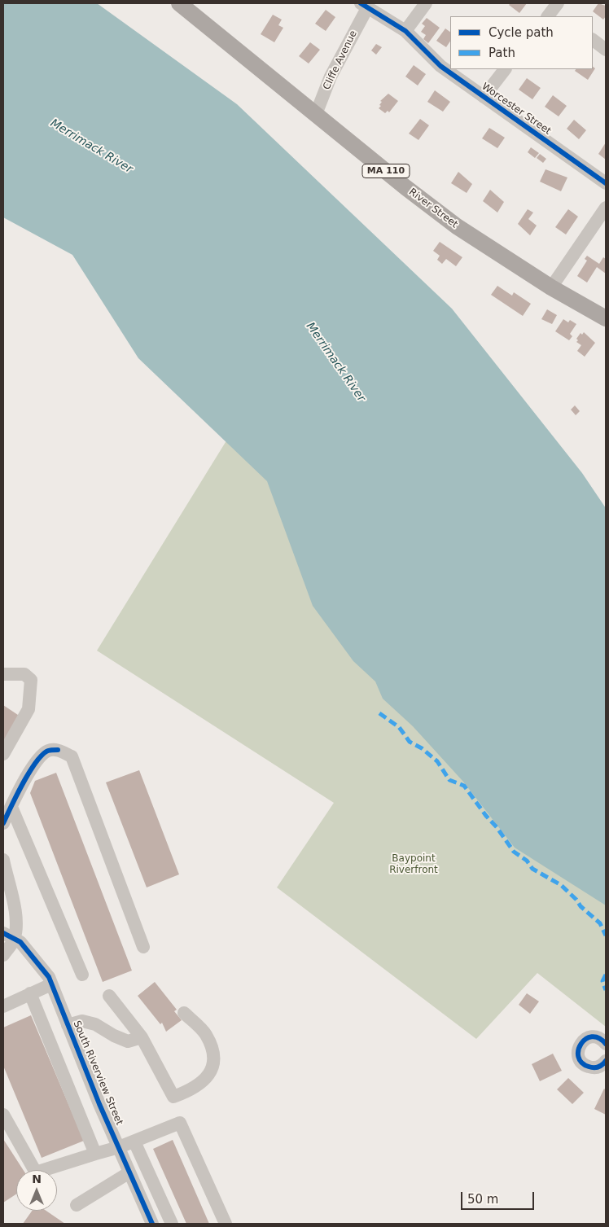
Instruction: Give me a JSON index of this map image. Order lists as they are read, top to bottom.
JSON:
{
  "streets": {
    "main road": ["MA 110", "River Street"],
    "street": ["Cliffe Avenue", "Worcester Street", "South Riverview Street"]
  },
  "crossings": [
    ["Cliffe Avenue", "Worcester Street"],
    ["Cliffe Avenue", "River Street"]
  ],
  "water": ["Merrimack River"],
  "parks": ["Baypoint Riverfront"],
  "legend": ["Cycle path", "Path"],
  "scale_bar": "50 m",
  "north": "top"
}
